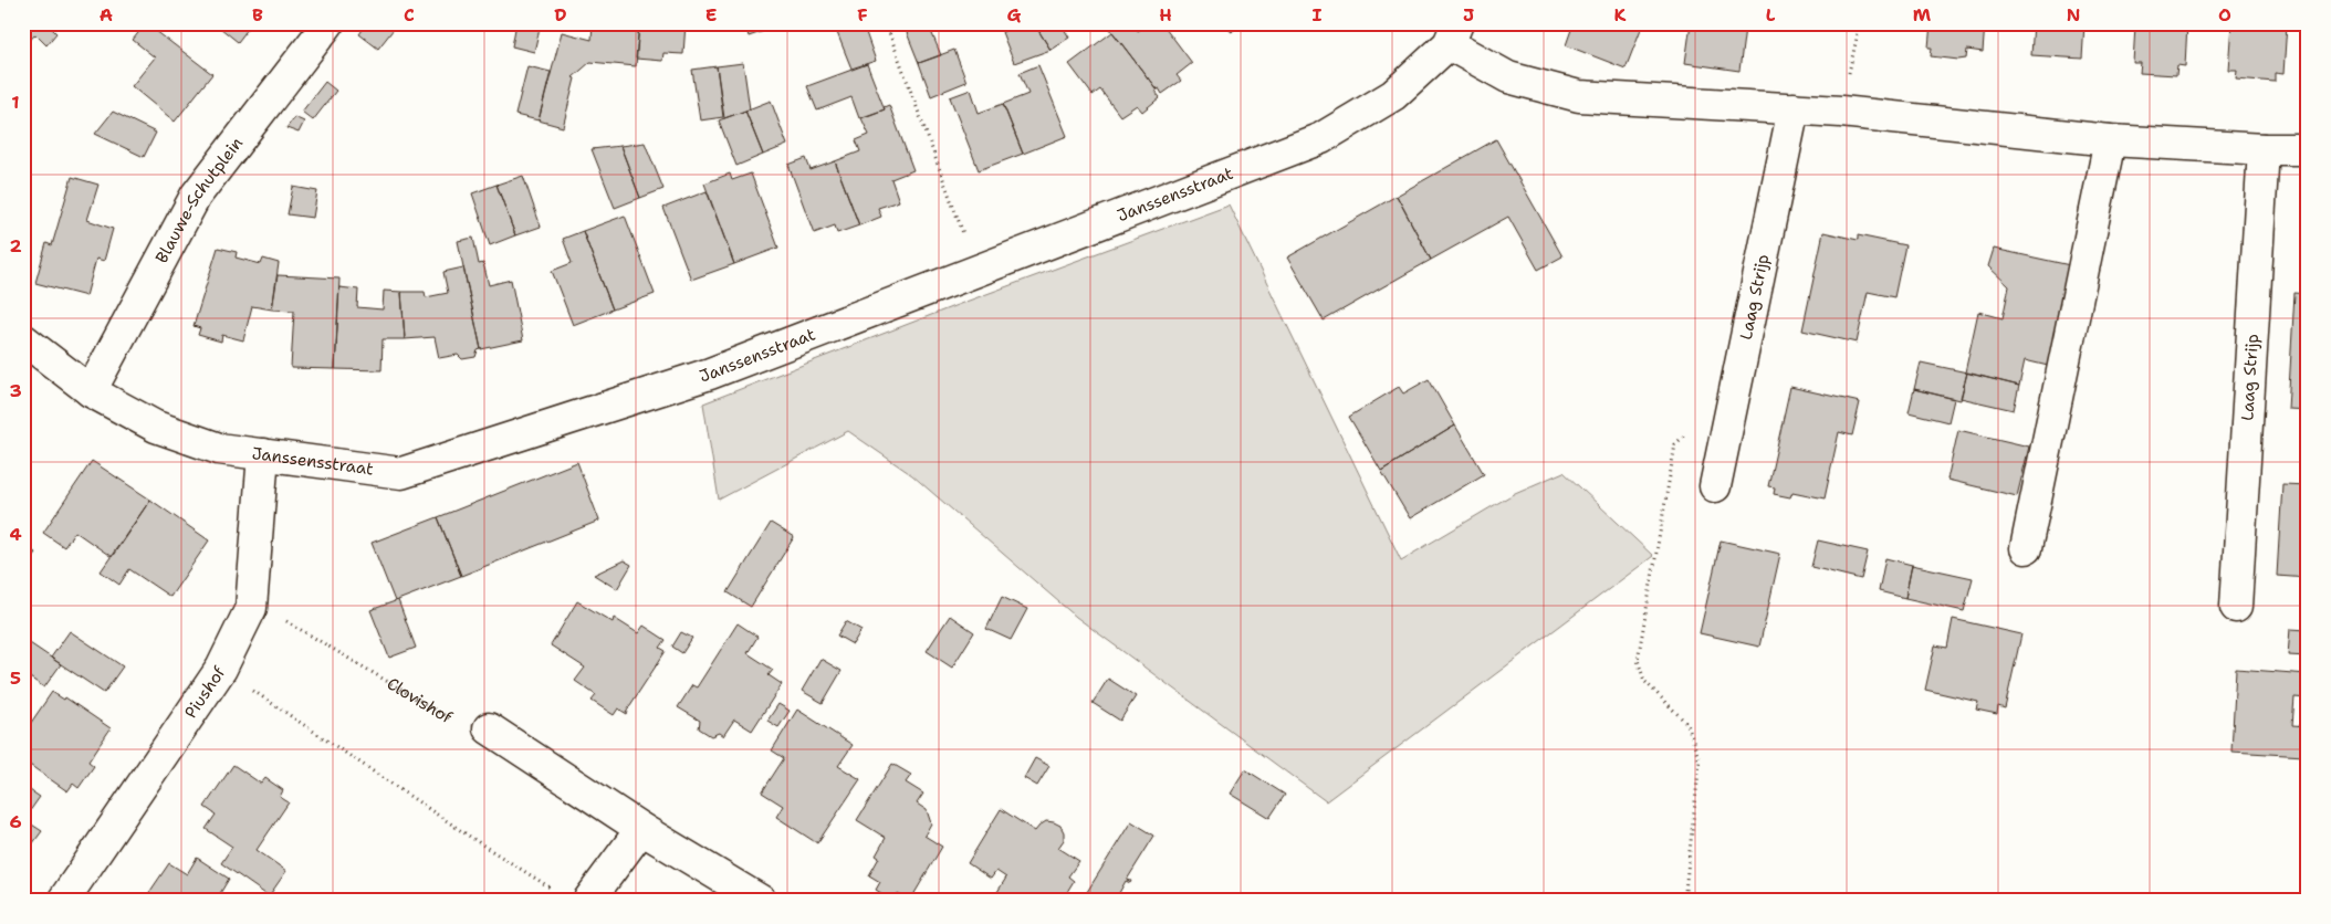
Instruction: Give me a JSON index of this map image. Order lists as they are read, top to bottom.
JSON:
{
  "streets": {
    "street": [
      "Janssensstraat",
      "Blauwe-Schutplein",
      "Laag Strijp",
      "Piushof"
    ],
    "path": ["Clovishof"]
  },
  "crossings": [
    ["Janssensstraat", "Blauwe-Schutplein"],
    ["Janssensstraat", "Piushof"],
    ["Piushof", "Clovishof"]
  ],
  "grid": {
    "columns": [
      "A",
      "B",
      "C",
      "D",
      "E",
      "F",
      "G",
      "H",
      "I",
      "J",
      "K",
      "L",
      "M",
      "N",
      "O"
    ],
    "rows": [
      "1",
      "2",
      "3",
      "4",
      "5",
      "6"
    ]
  }
}
